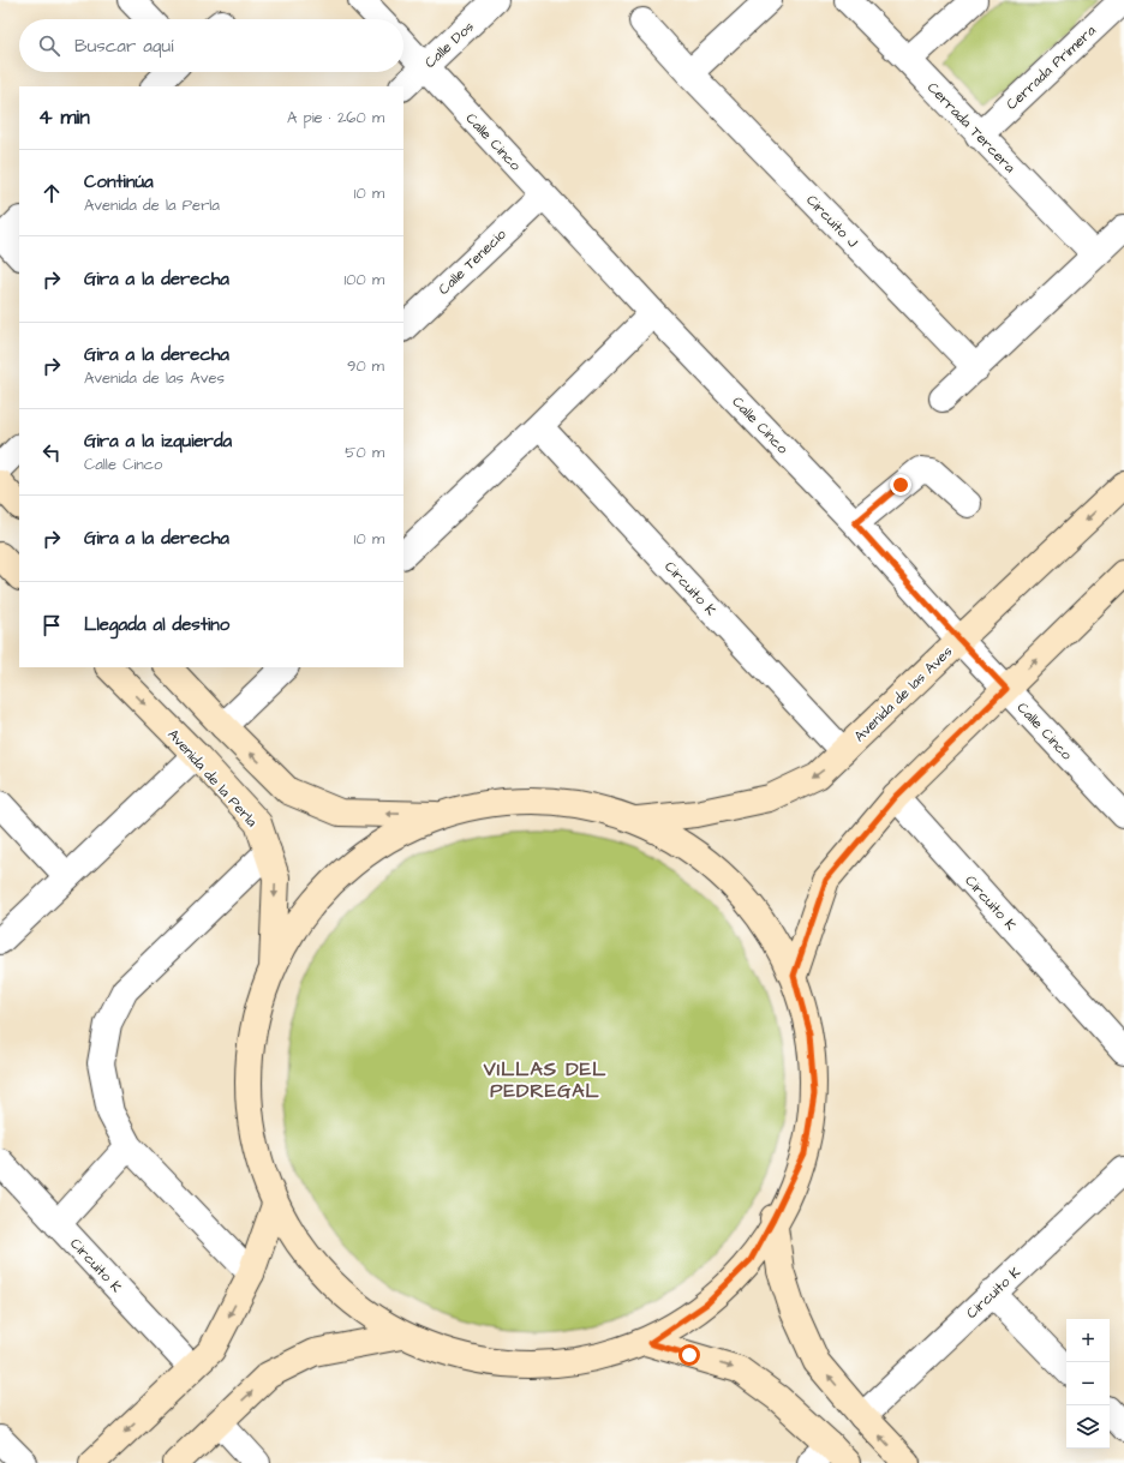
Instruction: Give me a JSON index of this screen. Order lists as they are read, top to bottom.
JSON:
{
  "streets": {
    "street": [
      "Calle Dos",
      "Cerrada Primera",
      "Cerrada Tercera",
      "Calle Cinco",
      "Circuito J",
      "Calle Tenecio",
      "Circuito K",
      "Avenida de las Aves",
      "Avenida de la Perla"
    ]
  },
  "crossings": [
    ["Calle Dos", "Calle Cinco"],
    ["Cerrada Primera", "Cerrada Tercera"],
    ["Calle Cinco", "Calle Tenecio"],
    ["Calle Cinco", "Avenida de las Aves"],
    ["Circuito K", "Avenida de las Aves"]
  ],
  "districts": ["VILLAS DEL PEDREGAL"],
  "page": {
    "search": "Buscar aquí",
    "heading": ["4 min", "A pie · 260 m"],
    "list": [
      ["Continúa", "Avenida de la Perla", "10 m"],
      ["Gira a la derecha", "100 m"],
      ["Gira a la derecha", "Avenida de las Aves", "90 m"],
      ["Gira a la izquierda", "Calle Cinco", "50 m"],
      ["Gira a la derecha", "10 m"],
      "Llegada al destino"
    ],
    "map_buttons": ["+", "−"]
  }
}
